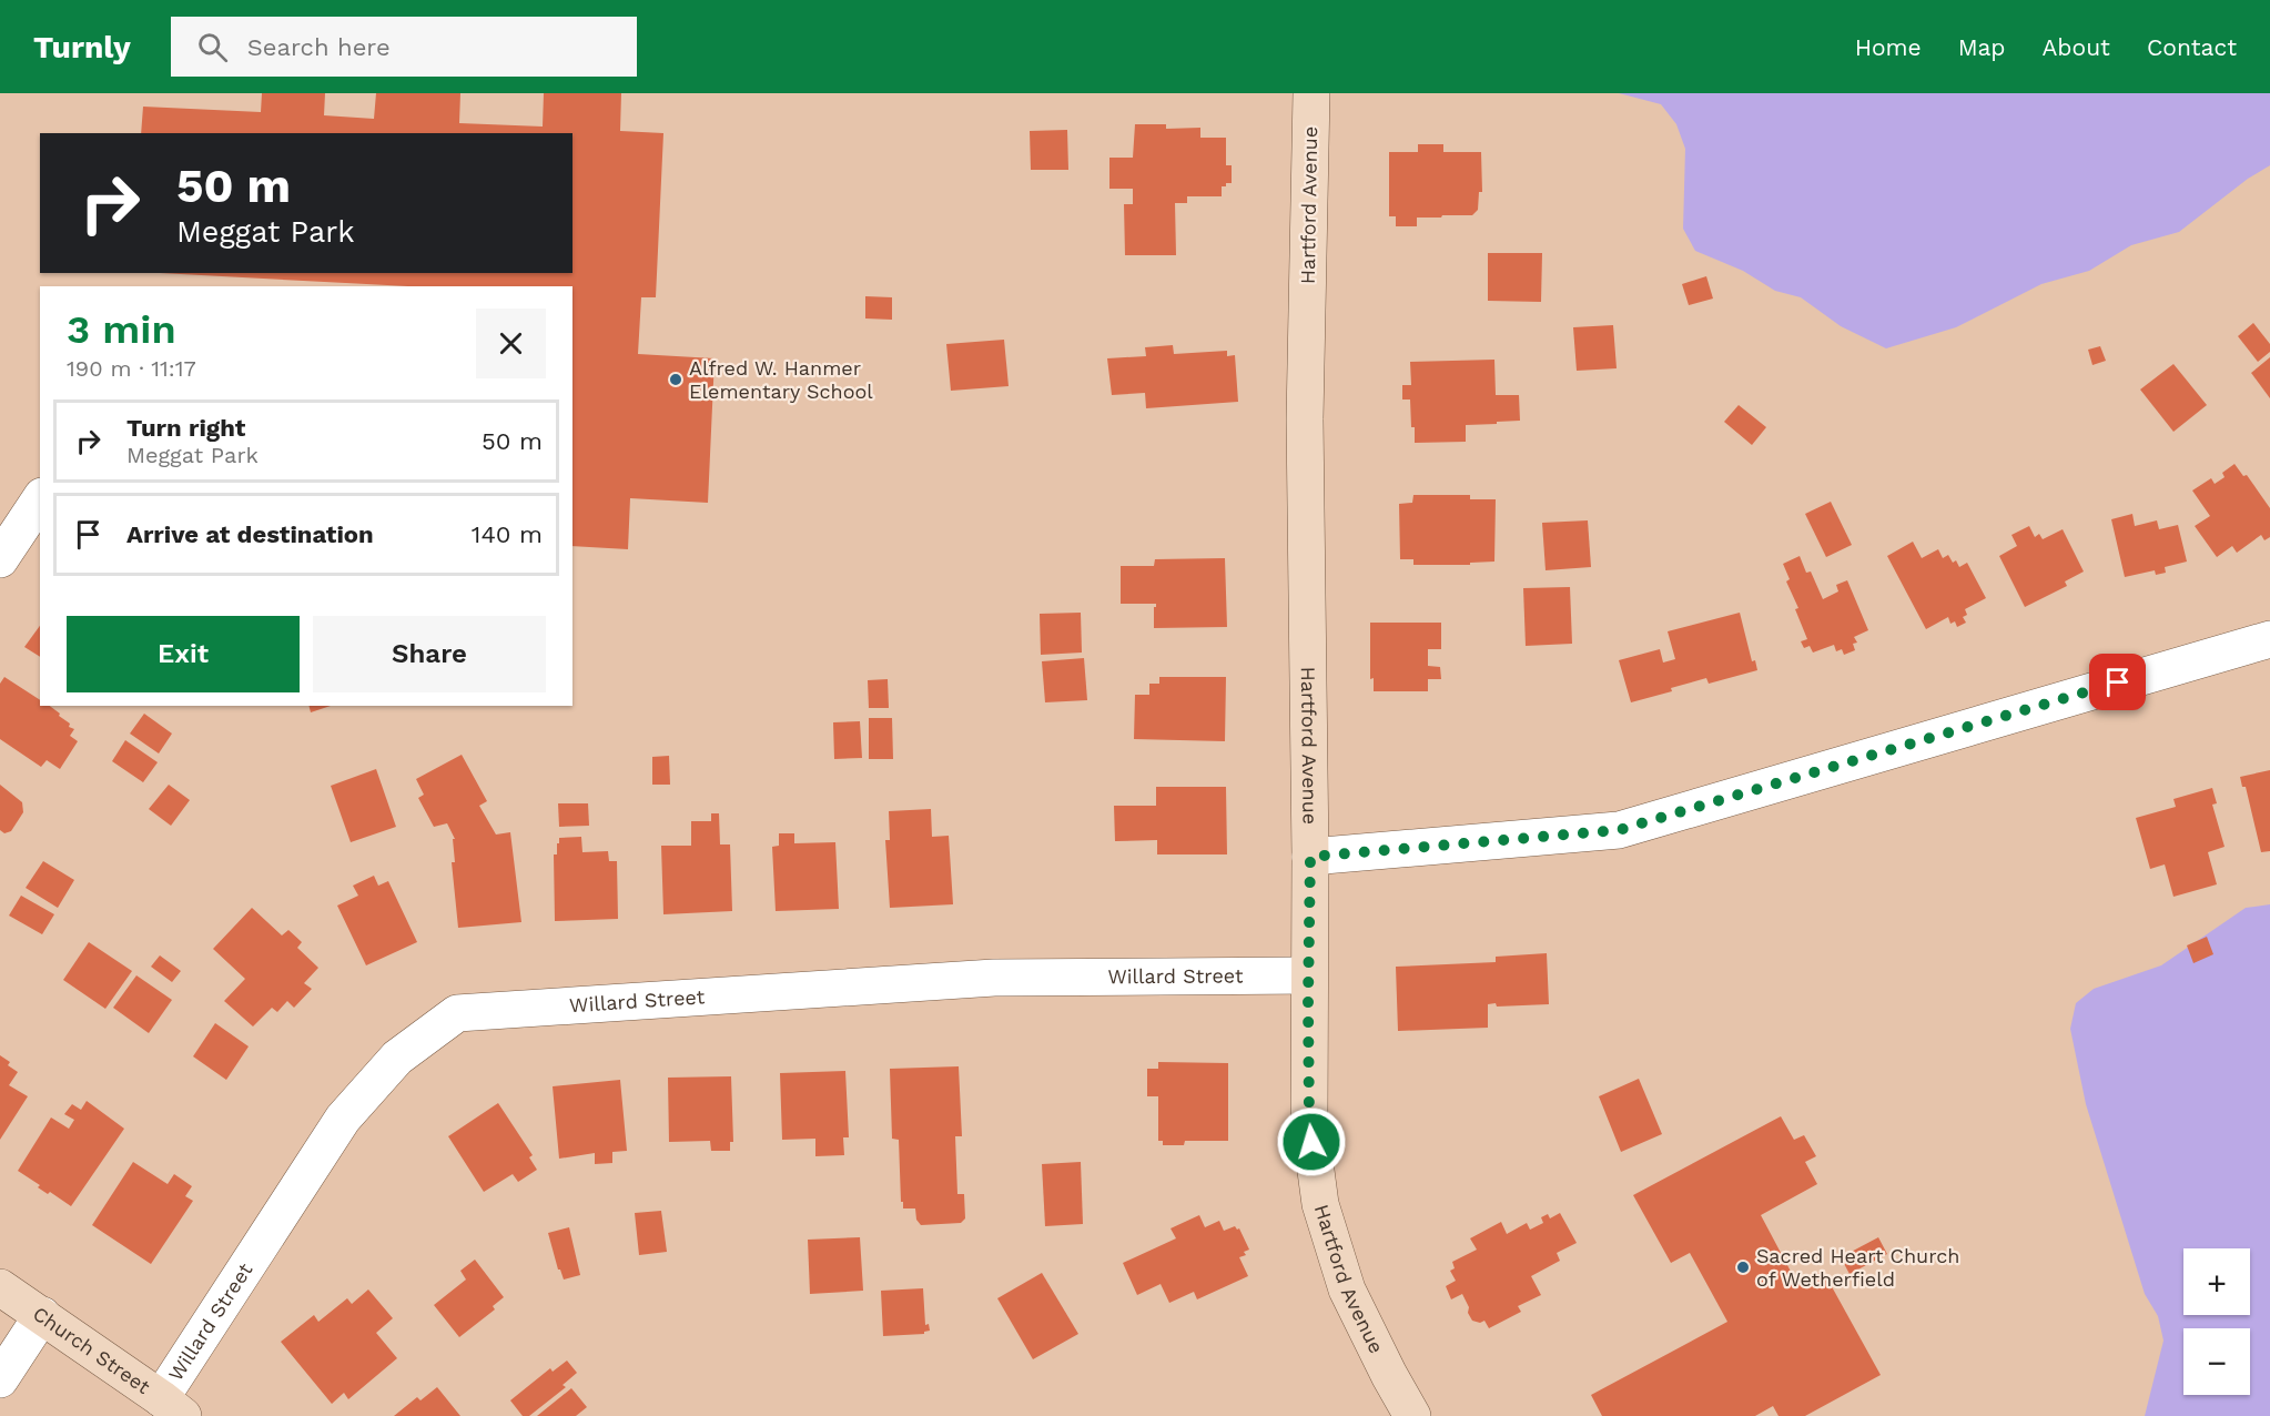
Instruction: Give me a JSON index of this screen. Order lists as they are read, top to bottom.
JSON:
{
  "streets": {
    "street": ["Hartford Avenue", "Willard Street", "Church Street"]
  },
  "crossings": [
    ["Hartford Avenue", "Willard Street"],
    ["Willard Street", "Church Street"]
  ],
  "places": ["Alfred W. Hanmer Elementary School", "Sacred Heart Church of Wetherfield"],
  "page": {
    "header": "Turnly",
    "search": "Search here",
    "nav": [
      "Home",
      "Map",
      "About",
      "Contact"
    ],
    "turn": ["50 m", "Meggat Park"],
    "heading": ["3 min", "190 m · 11:17"],
    "list": [
      {
        "name": "Turn right",
        "note": "Meggat Park",
        "value": "50 m"
      },
      {
        "name": "Arrive at destination",
        "value": "140 m"
      }
    ],
    "buttons": ["Exit", "Share"],
    "map_buttons": ["+", "−"]
  }
}
